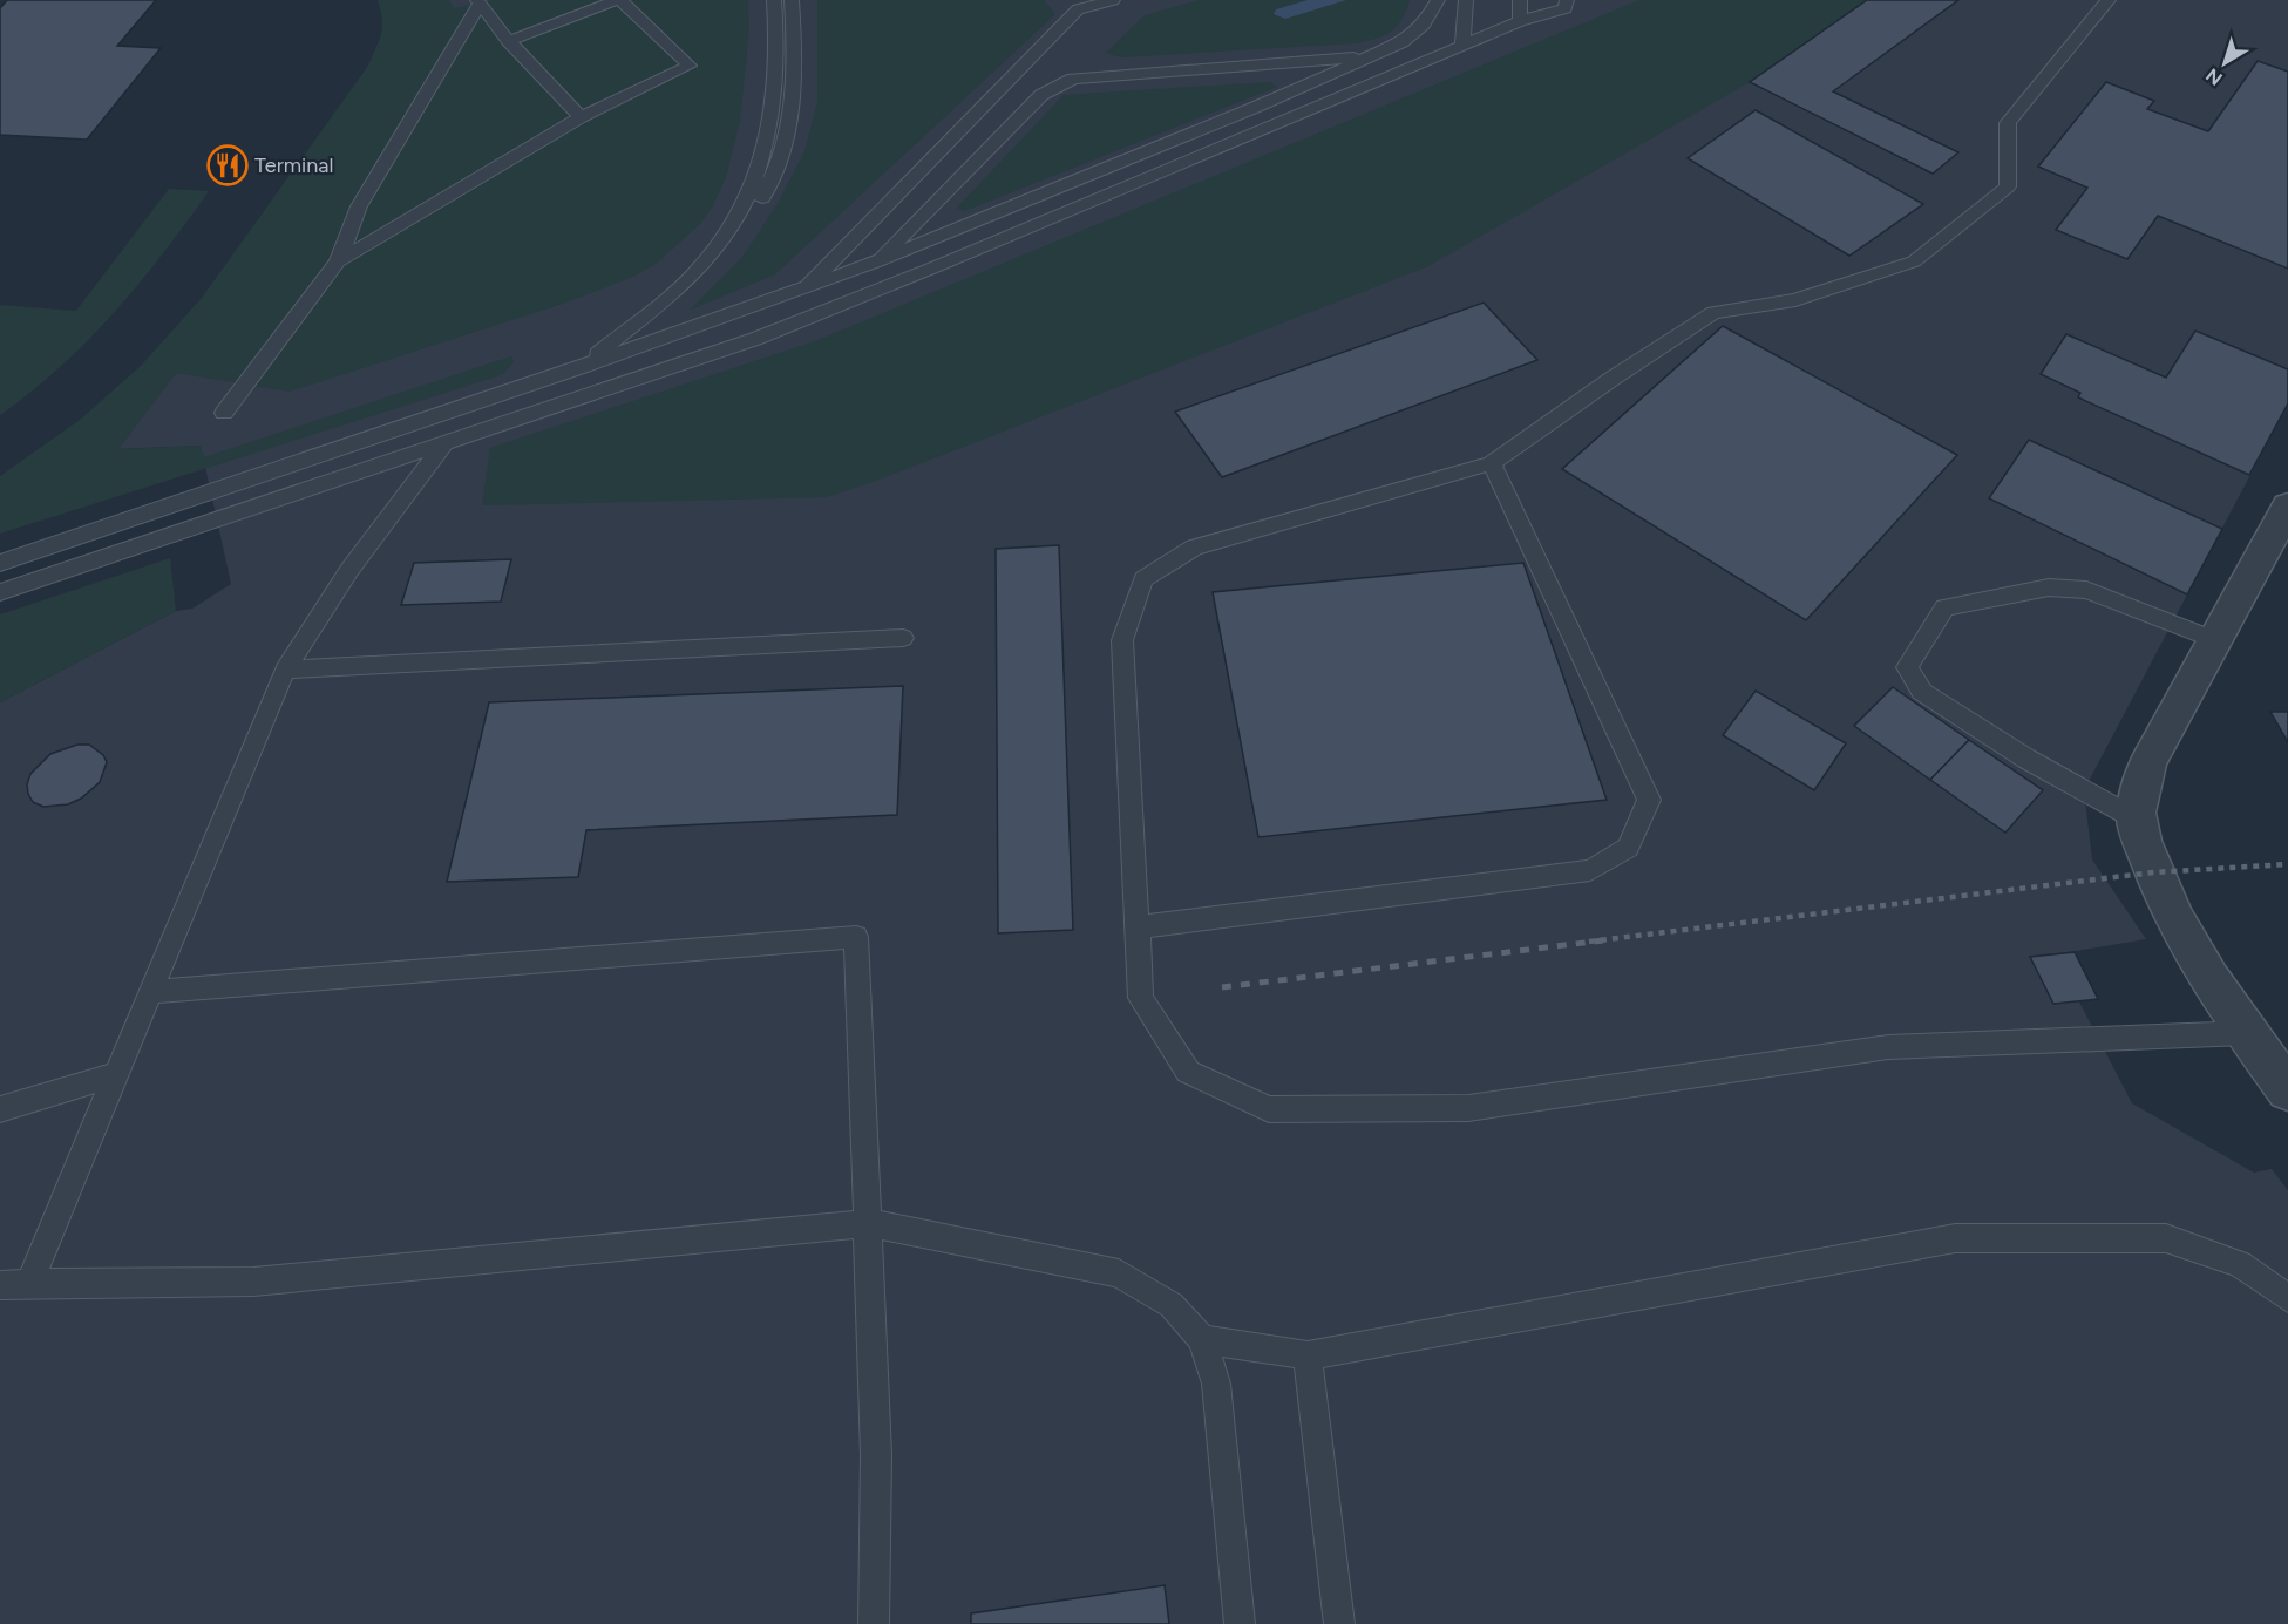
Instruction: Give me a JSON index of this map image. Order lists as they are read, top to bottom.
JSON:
{
  "places": {
    "restaurant": ["Terminal"]
  },
  "north": "bottom left"
}
